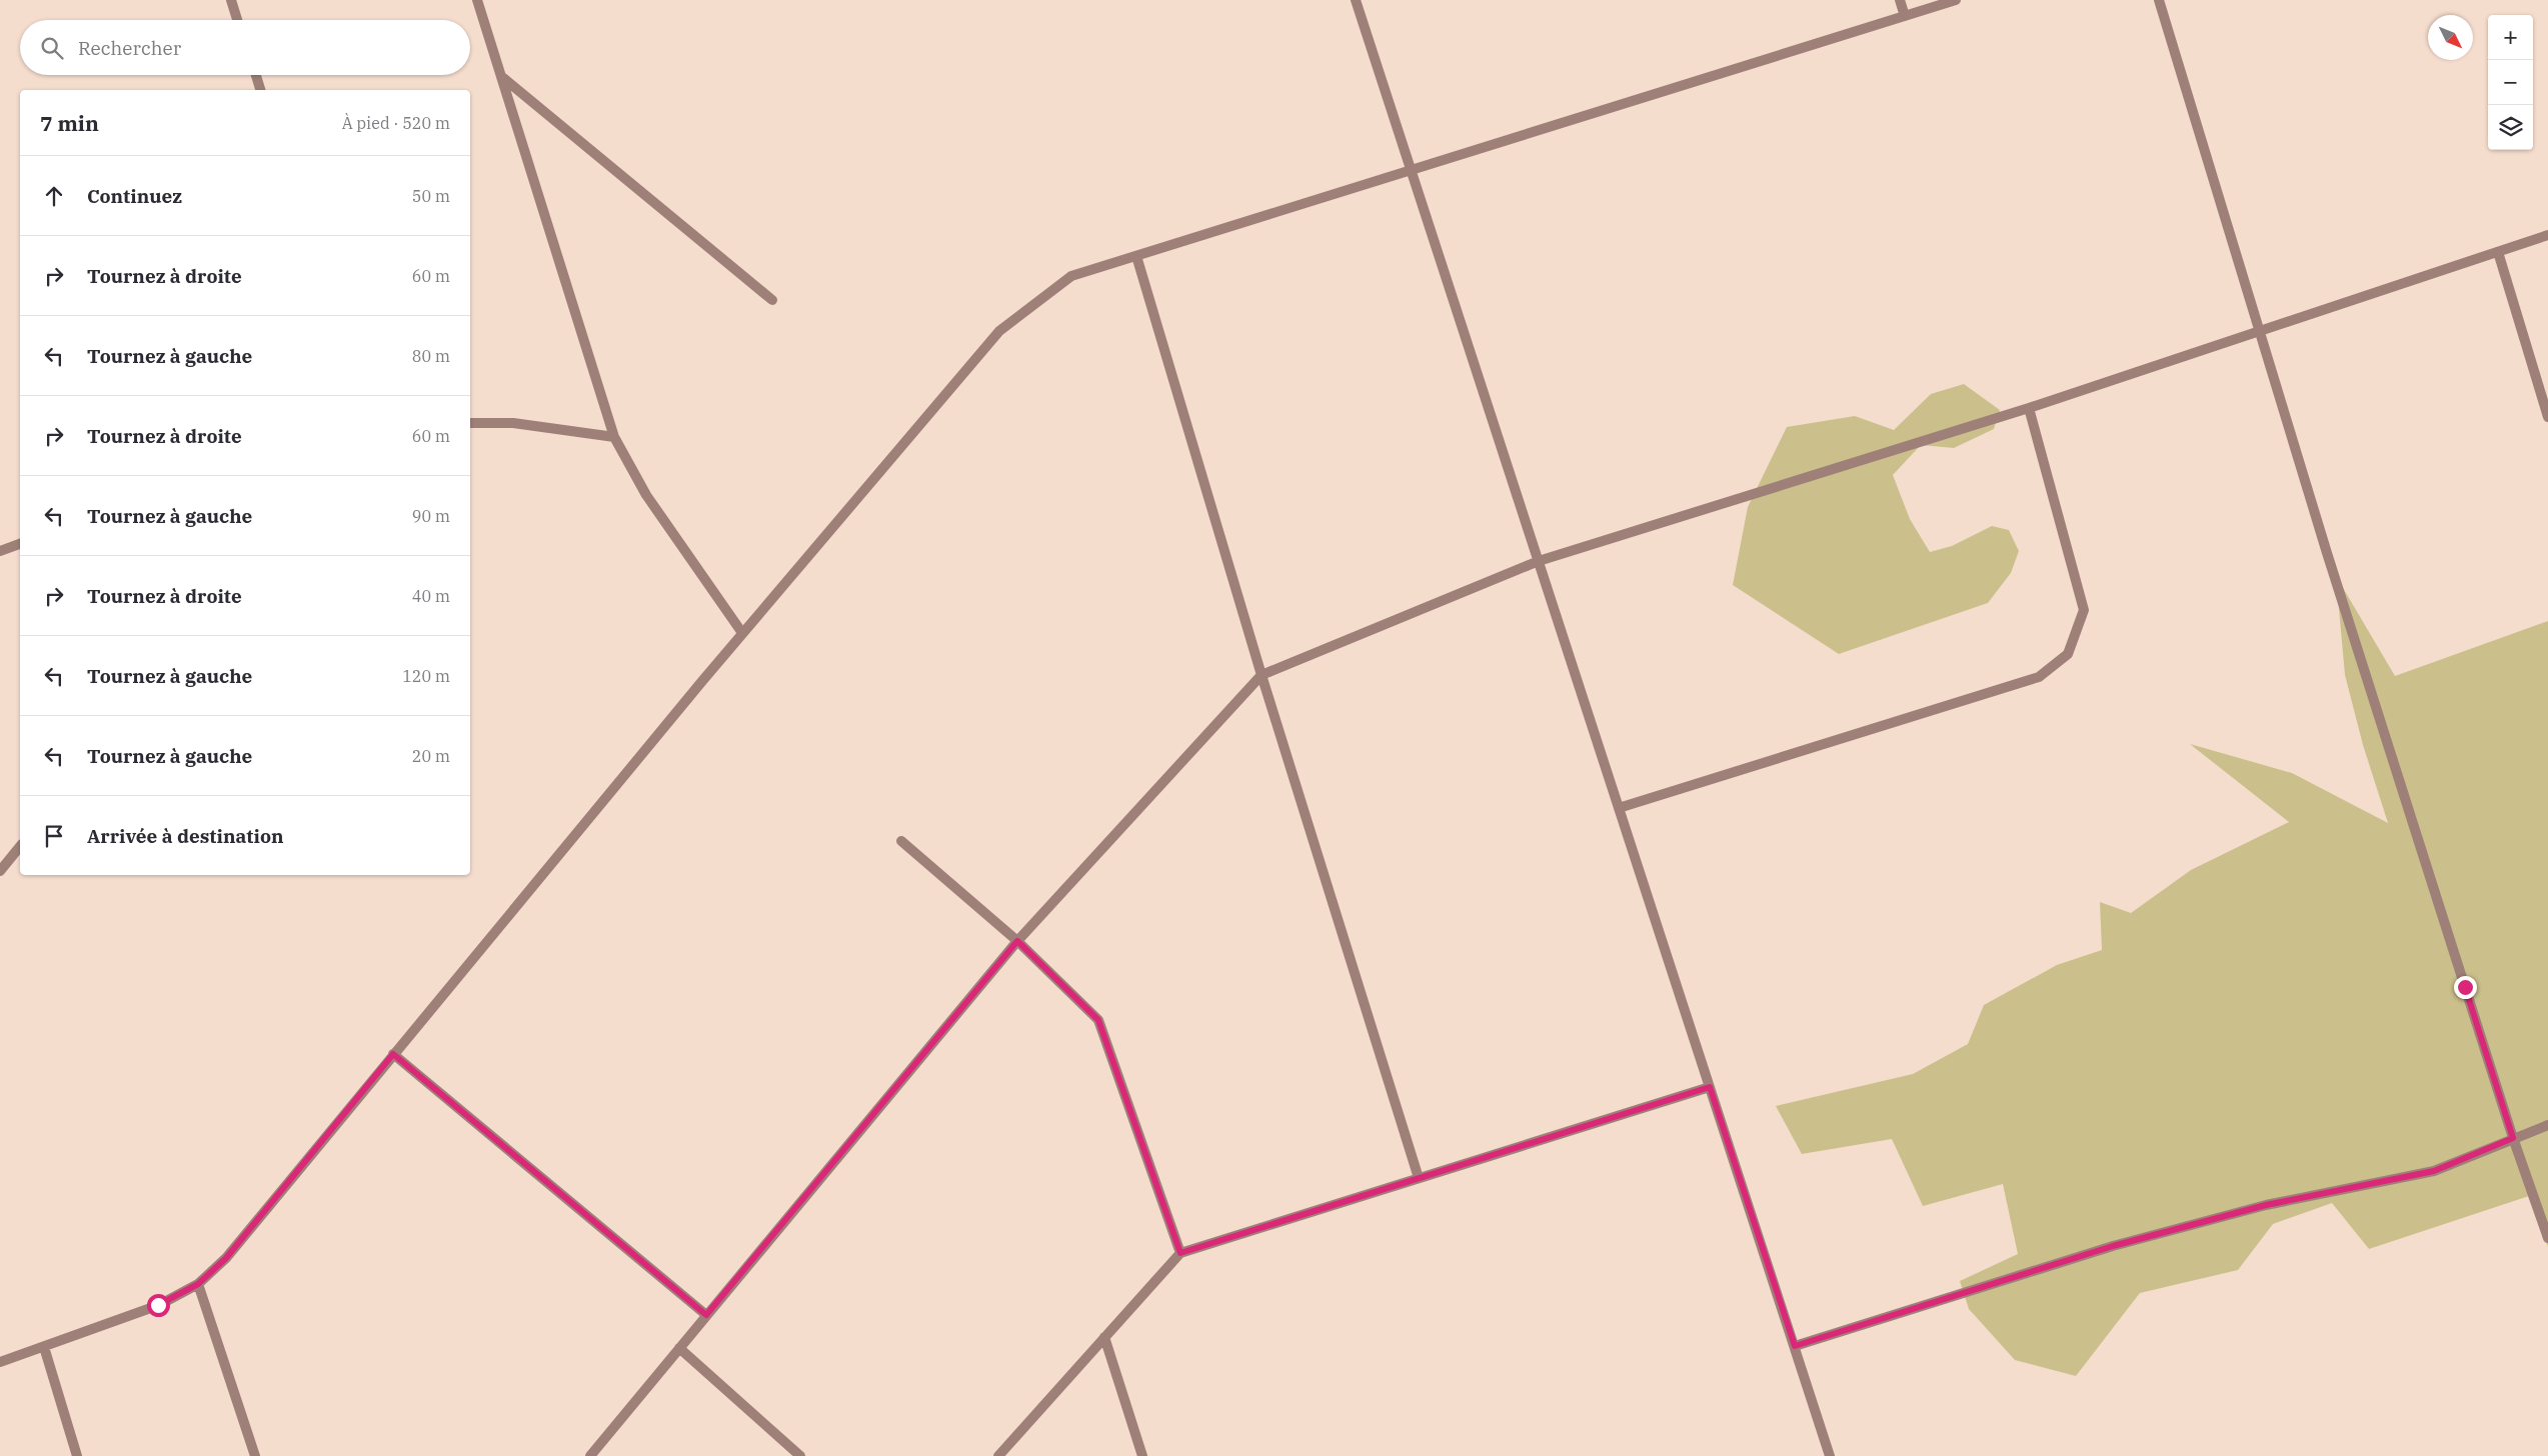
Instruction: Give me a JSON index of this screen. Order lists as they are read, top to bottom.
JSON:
{
  "north": "bottom right",
  "page": {
    "map_buttons": ["+", "−"],
    "search": "Rechercher",
    "heading": ["7 min", "À pied · 520 m"],
    "list": [
      ["Continuez", "50 m"],
      ["Tournez à droite", "60 m"],
      ["Tournez à gauche", "80 m"],
      ["Tournez à droite", "60 m"],
      ["Tournez à gauche", "90 m"],
      ["Tournez à droite", "40 m"],
      ["Tournez à gauche", "120 m"],
      ["Tournez à gauche", "20 m"],
      "Arrivée à destination"
    ]
  }
}
